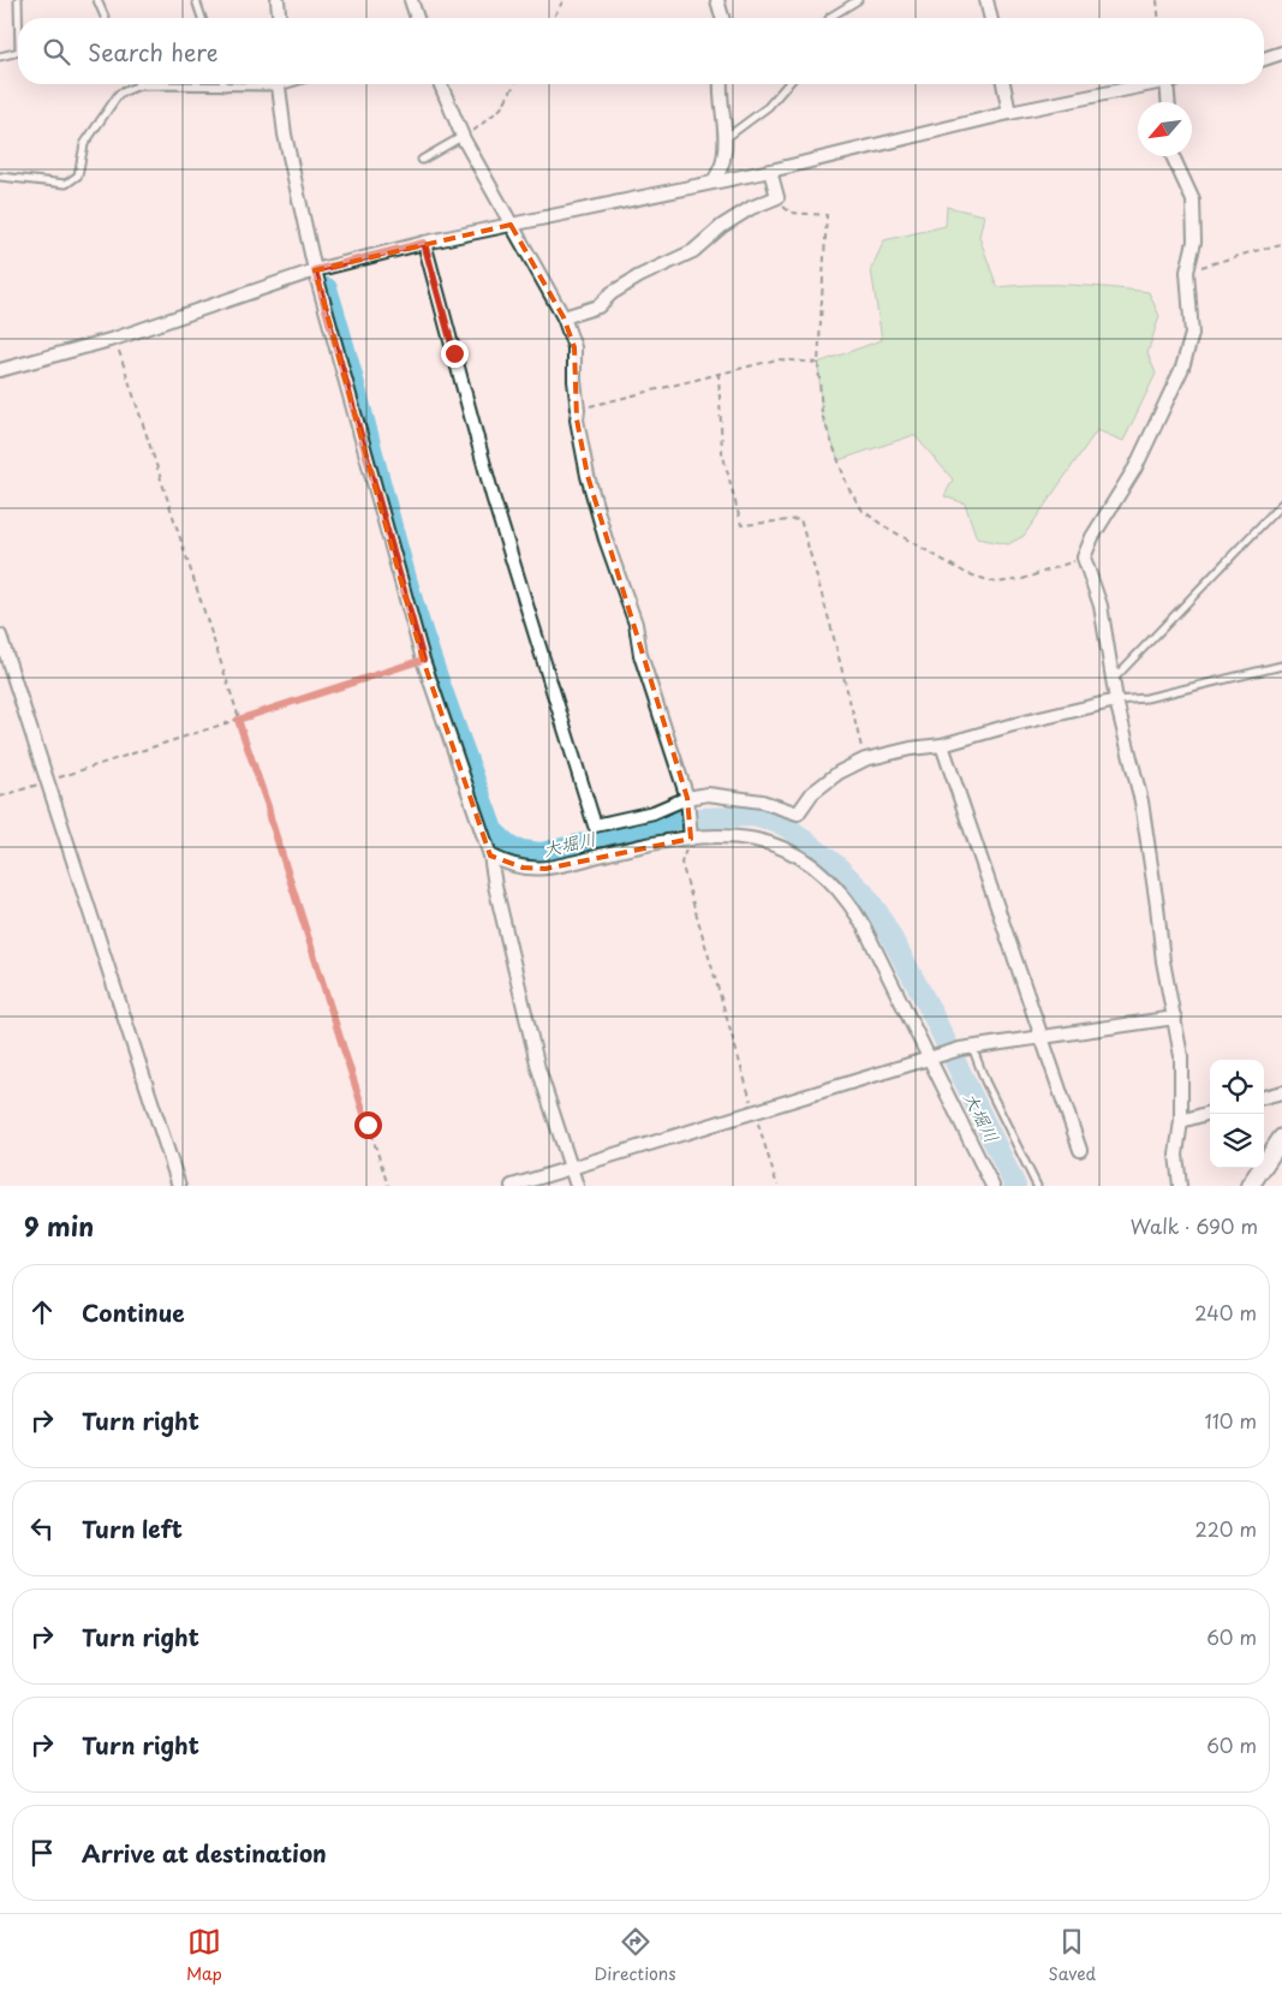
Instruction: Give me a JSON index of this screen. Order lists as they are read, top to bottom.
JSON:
{
  "water": ["大堀川"],
  "north": "bottom left",
  "page": {
    "search": "Search here",
    "heading": ["9 min", "Walk · 690 m"],
    "list": [
      ["Continue", "240 m"],
      ["Turn right", "110 m"],
      ["Turn left", "220 m"],
      ["Turn right", "60 m"],
      ["Turn right", "60 m"],
      "Arrive at destination"
    ],
    "nav": ["Map", "Directions", "Saved"]
  }
}
